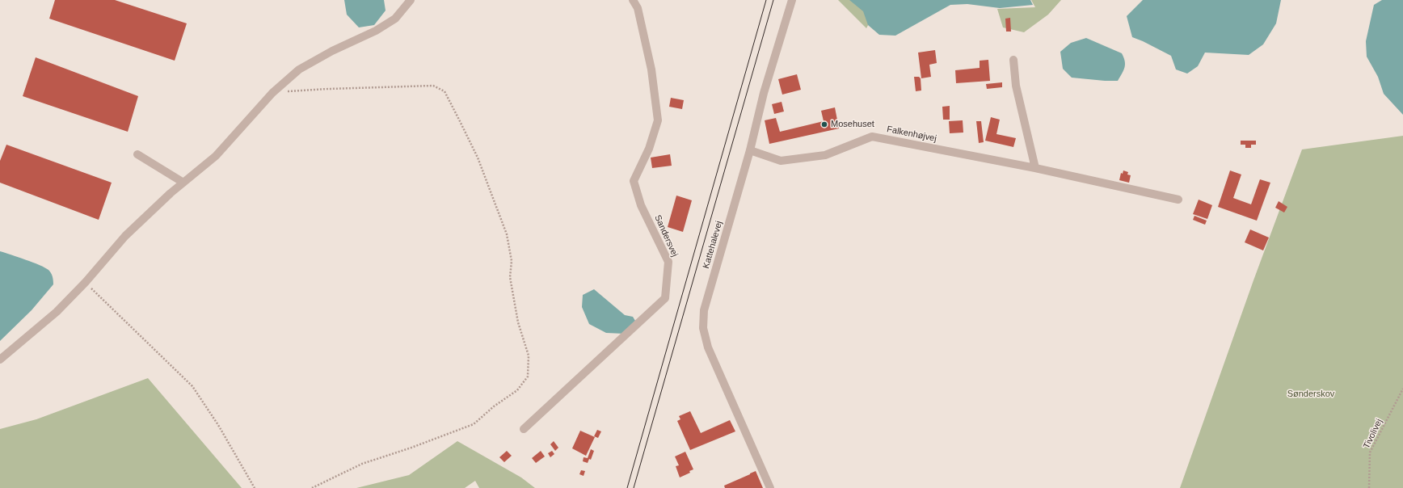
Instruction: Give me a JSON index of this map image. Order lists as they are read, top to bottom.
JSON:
{
  "streets": {
    "street": ["Falkenhøjvej", "Sandersvej", "Kattehalevej"],
    "path": ["Tivolivej"]
  },
  "crossings": [
    ["Falkenhøjvej", "Kattehalevej"]
  ],
  "parks": ["Sønderskov"],
  "places": ["Mosehuset"]
}
